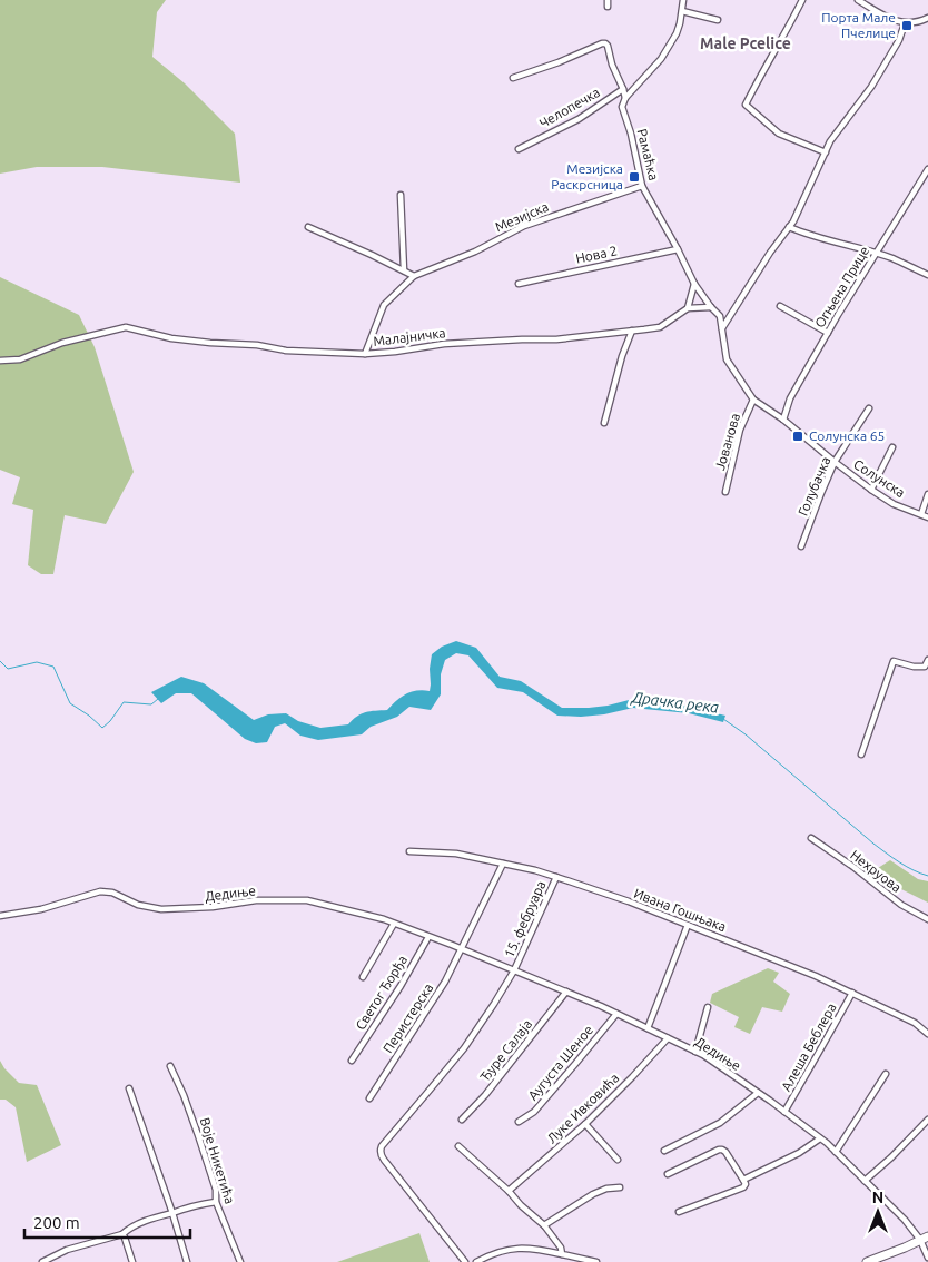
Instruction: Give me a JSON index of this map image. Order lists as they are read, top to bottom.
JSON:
{
  "streets": {
    "street": [
      "Челопечка",
      "Рамаћка",
      "Мезијска",
      "Нова 2",
      "Огњена Прице",
      "Малајничка",
      "Јованова",
      "Солунска",
      "Голубачка",
      "Нехруова",
      "Дедиње",
      "Ивана Гошњака",
      "15. фебруара",
      "Светог Ђорђа",
      "Перистерска",
      "Алеша Беблера",
      "Ђуре Салаја",
      "Аугуста Шеное",
      "Луке Ивковића",
      "Воје Никетића"
    ]
  },
  "crossings": [
    ["Рамаћка", "Мезијска"],
    ["Рамаћка", "Нова 2"],
    ["Рамаћка", "Солунска"],
    ["Мезијска", "Малајничка"],
    ["Огњена Прице", "Солунска"],
    ["Јованова", "Солунска"],
    ["Солунска", "Голубачка"],
    ["Дедиње", "15. фебруара"],
    ["Дедиње", "Светог Ђорђа"],
    ["Дедиње", "Перистерска"],
    ["Дедиње", "Алеша Беблера"],
    ["Дедиње", "Ђуре Салаја"],
    ["Дедиње", "Аугуста Шеное"],
    ["Дедиње", "Луке Ивковића"],
    ["Ивана Гошњака", "15. фебруара"],
    ["Ивана Гошњака", "Алеша Беблера"]
  ],
  "districts": ["Male Pcelice"],
  "water": ["Драчка река"],
  "places": {
    "transit": ["Порта Мале Пчелице", "Мезијска Раскрсница", "Солунска 65"]
  },
  "scale_bar": "200 m",
  "north": "top"
}
